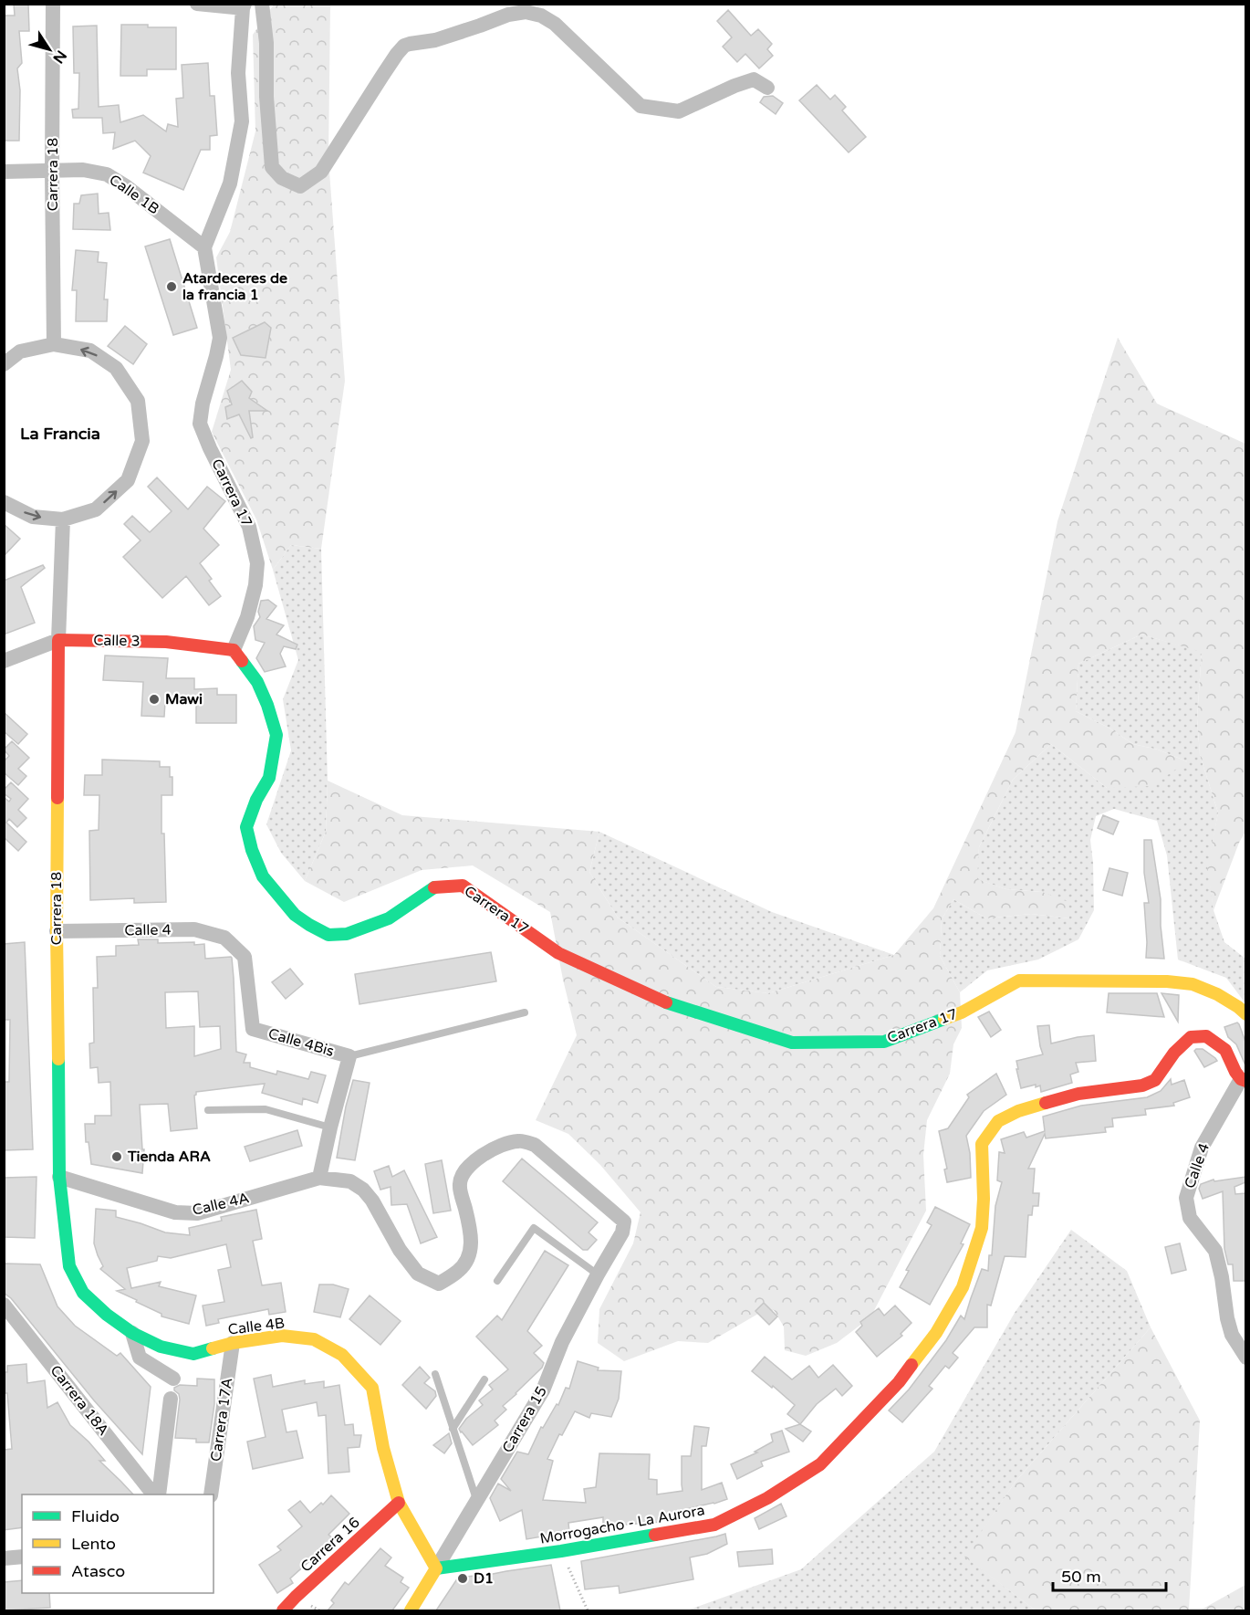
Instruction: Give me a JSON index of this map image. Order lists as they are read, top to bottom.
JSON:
{
  "streets": {
    "street": [
      "Carrera 18",
      "Calle 1B",
      "Carrera 17",
      "Calle 3",
      "Calle 4",
      "Calle 4Bis",
      "Calle 4A",
      "Calle 4B",
      "Carrera 18A",
      "Carrera 17A",
      "Carrera 15",
      "Morrogacho - La Aurora",
      "Carrera 16"
    ]
  },
  "crossings": [
    ["Carrera 18", "Calle 1B"],
    ["Carrera 18", "Calle 3"],
    ["Carrera 18", "Calle 4"],
    ["Carrera 18", "Calle 4A"],
    ["Carrera 18", "Calle 4B"],
    ["Calle 1B", "Carrera 17"],
    ["Carrera 17", "Calle 3"],
    ["Calle 4", "Calle 4Bis"],
    ["Calle 4", "Morrogacho - La Aurora"],
    ["Calle 4A", "Carrera 15"],
    ["Calle 4B", "Carrera 17A"],
    ["Calle 4B", "Carrera 15"],
    ["Calle 4B", "Morrogacho - La Aurora"],
    ["Calle 4B", "Carrera 16"],
    ["Carrera 15", "Morrogacho - La Aurora"]
  ],
  "districts": ["La Francia"],
  "places": [
    "Atardeceres de la francia 1",
    "Mawi",
    "Tienda ARA",
    "D1"
  ],
  "legend": ["Fluido", "Lento", "Atasco"],
  "scale_bar": "50 m",
  "north": "bottom right"
}
